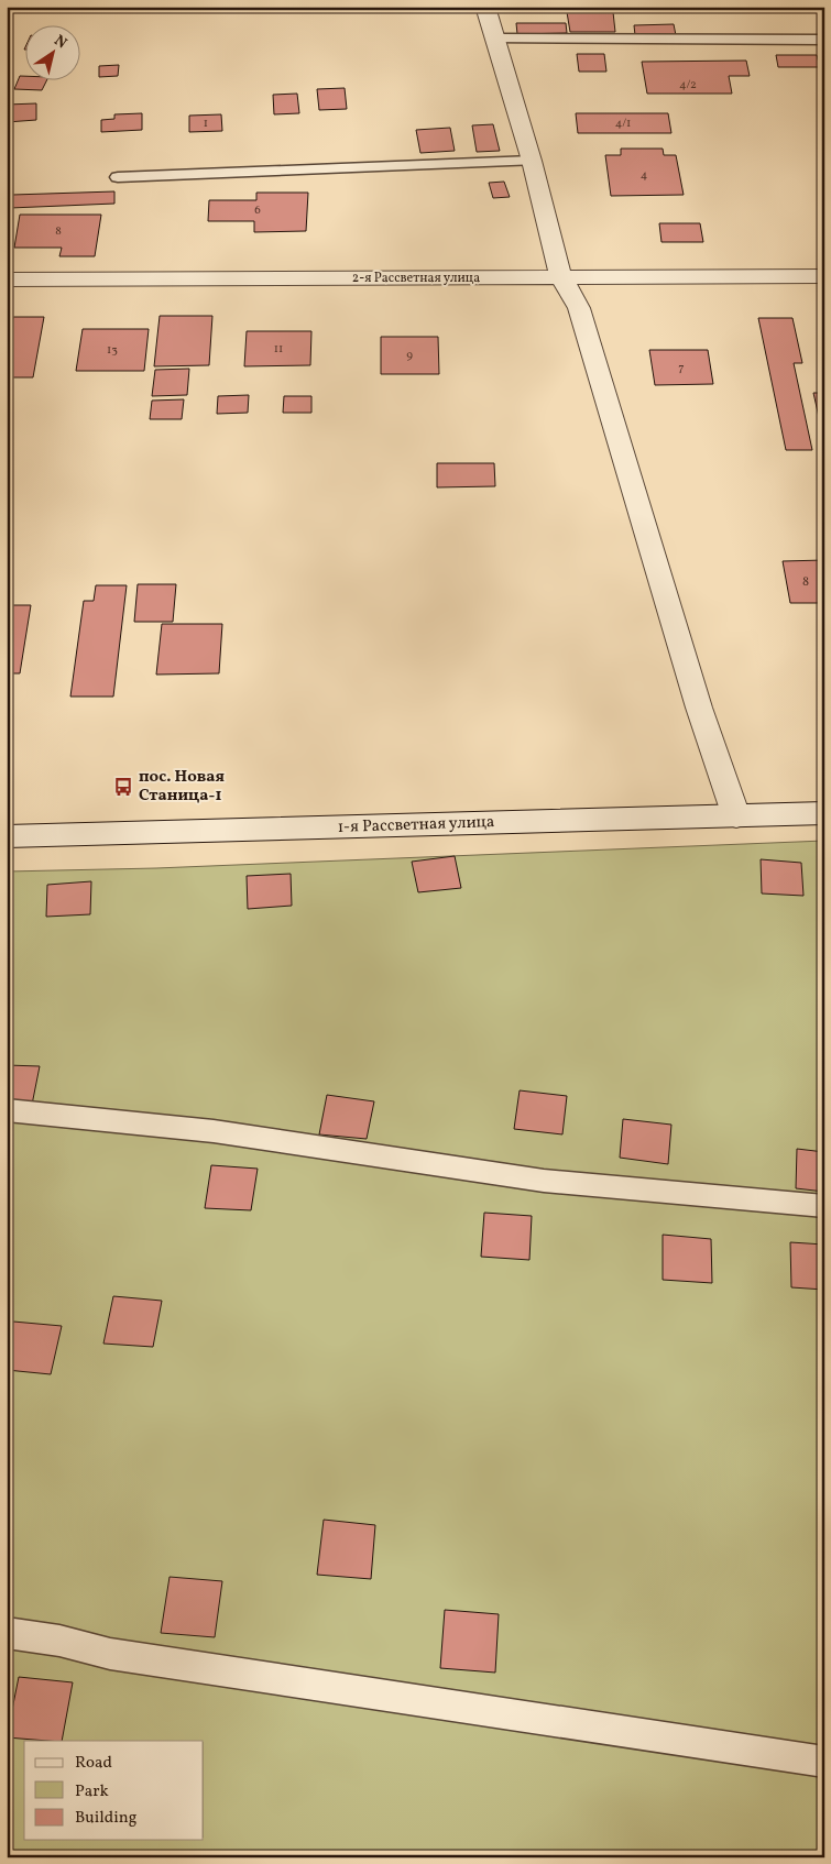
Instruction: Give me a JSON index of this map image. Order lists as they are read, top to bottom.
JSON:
{
  "streets": {
    "street": ["2-я Рассветная улица", "1-я Рассветная улица"]
  },
  "places": {
    "bus stop": ["пос. Новая Станица-1"]
  },
  "house_numbers": [
    "4/2",
    "1",
    "4/1",
    "4",
    "6",
    "8",
    "11",
    "13",
    "9",
    "7",
    "8"
  ],
  "legend": ["Road", "Park", "Building"],
  "north": "top right"
}
